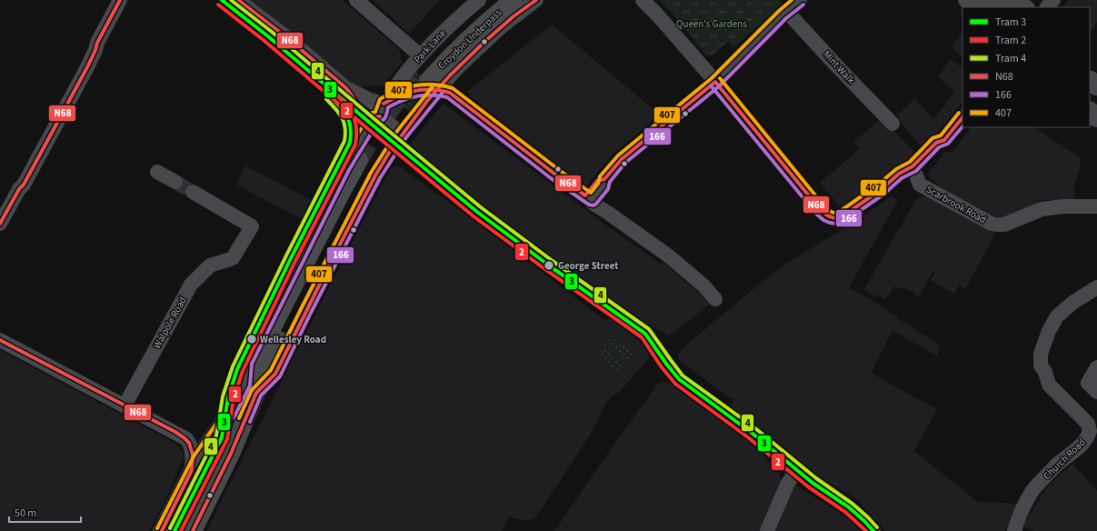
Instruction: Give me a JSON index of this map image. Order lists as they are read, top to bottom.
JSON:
{
  "streets": {
    "main road": ["Croydon Underpass"],
    "street": [
      "Park Lane",
      "Mint Walk",
      "Scarbrook Road",
      "Walpole Road",
      "Church Road"
    ]
  },
  "crossings": [
    ["Croydon Underpass", "Park Lane"]
  ],
  "parks": ["Queen's Gardens"],
  "places": ["George Street", "Wellesley Road"],
  "lines": [
    "tram line 3",
    "tram line 4",
    "transit line N68",
    "transit line 407",
    "tram line 2",
    "transit line 166"
  ],
  "legend": [
    "Tram 3",
    "Tram 2",
    "Tram 4",
    "N68",
    "166",
    "407"
  ],
  "scale_bar": "50 m"
}
